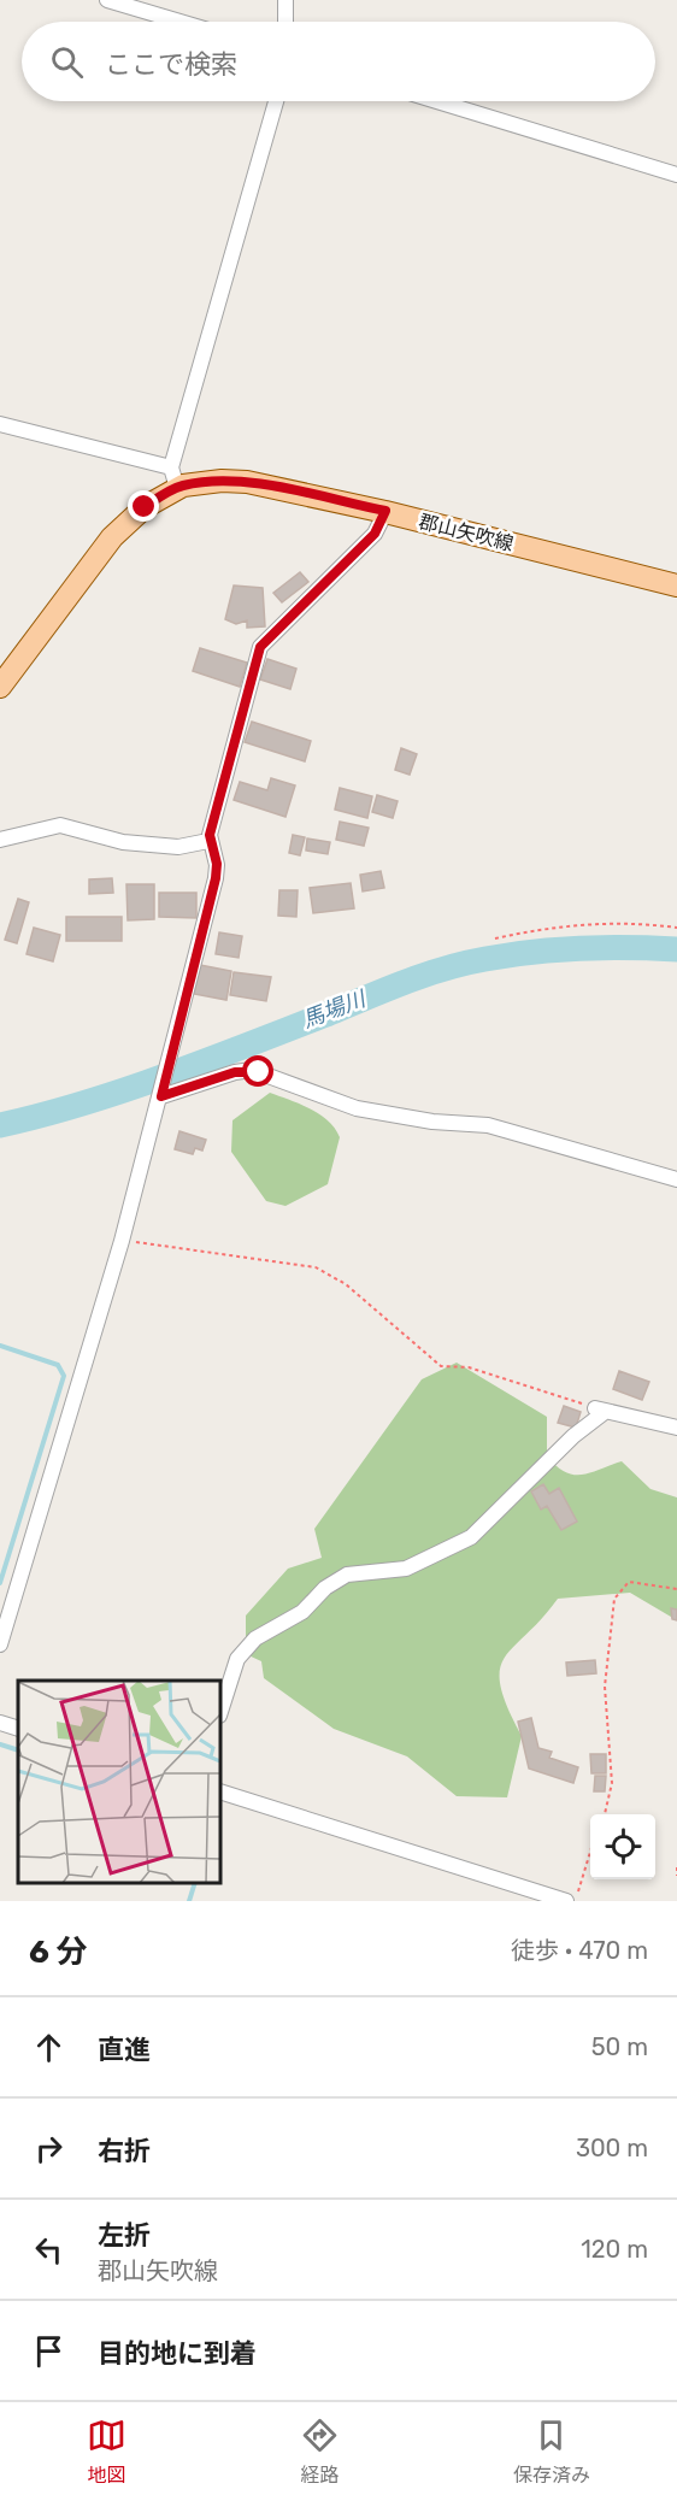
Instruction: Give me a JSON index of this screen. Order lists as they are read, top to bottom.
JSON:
{
  "streets": {
    "main road": ["郡山矢吹線"]
  },
  "water": ["馬場川"],
  "page": {
    "search": "ここで検索",
    "heading": ["6 分", "徒歩 · 470 m"],
    "list": [
      ["直進", "50 m"],
      ["右折", "300 m"],
      ["左折", "郡山矢吹線", "120 m"],
      "目的地に到着"
    ],
    "nav": ["地図", "経路", "保存済み"]
  }
}
